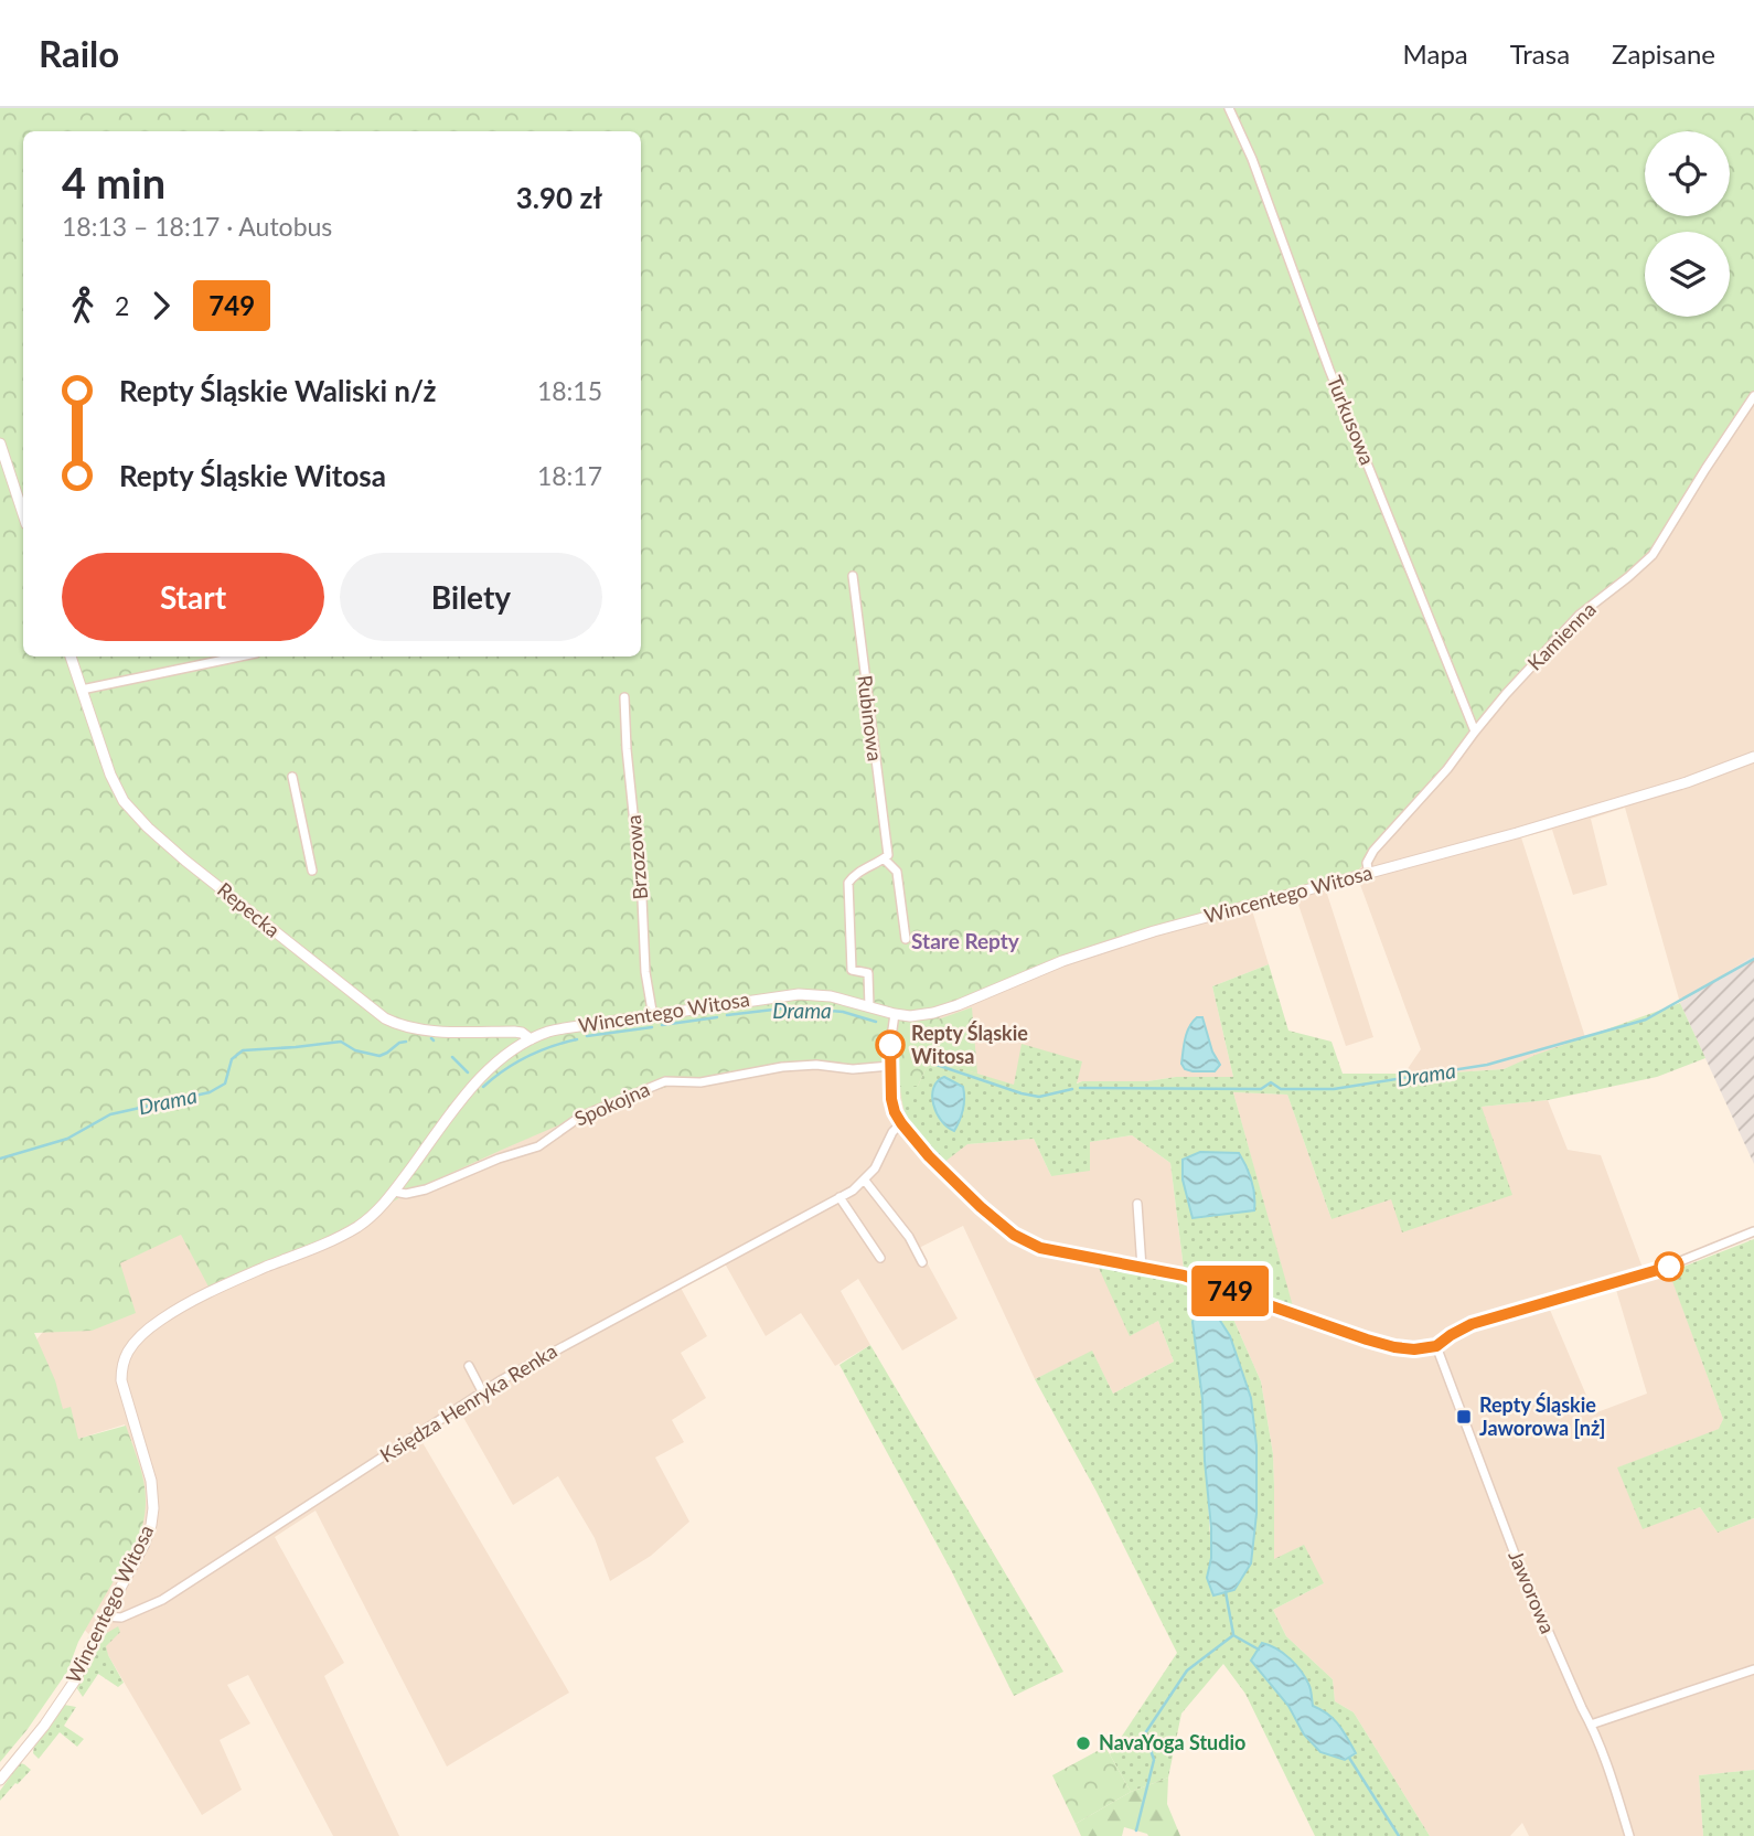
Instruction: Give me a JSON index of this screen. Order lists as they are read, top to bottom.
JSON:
{
  "streets": {
    "street": [
      "Turkusowa",
      "Kamienna",
      "Rubinowa",
      "Brzozowa",
      "Wincentego Witosa",
      "Repecka",
      "Spokojna",
      "Księdza Henryka Renka",
      "Jaworowa"
    ]
  },
  "crossings": [
    ["Turkusowa", "Kamienna"],
    ["Kamienna", "Wincentego Witosa"],
    ["Brzozowa", "Wincentego Witosa"],
    ["Wincentego Witosa", "Repecka"],
    ["Wincentego Witosa", "Spokojna"],
    ["Wincentego Witosa", "Księdza Henryka Renka"]
  ],
  "districts": ["Stare Repty"],
  "water": ["Drama"],
  "places": {
    "other": ["Repty Śląskie Witosa", "NavaYoga Studio"],
    "transit": ["Repty Śląskie Jaworowa [nż]"]
  },
  "lines": ["bus line 749"],
  "page": {
    "header": "Railo",
    "nav": ["Mapa", "Trasa", "Zapisane"],
    "on_map": "749",
    "heading": ["4 min", "18:13 – 18:17 · Autobus", "3.90 zł"],
    "legs": ["2", "749"],
    "list": [
      {
        "name": "Repty Śląskie Waliski n/ż",
        "value": "18:15"
      },
      {
        "name": "Repty Śląskie Witosa",
        "value": "18:17"
      }
    ],
    "buttons": ["Start", "Bilety"]
  }
}
